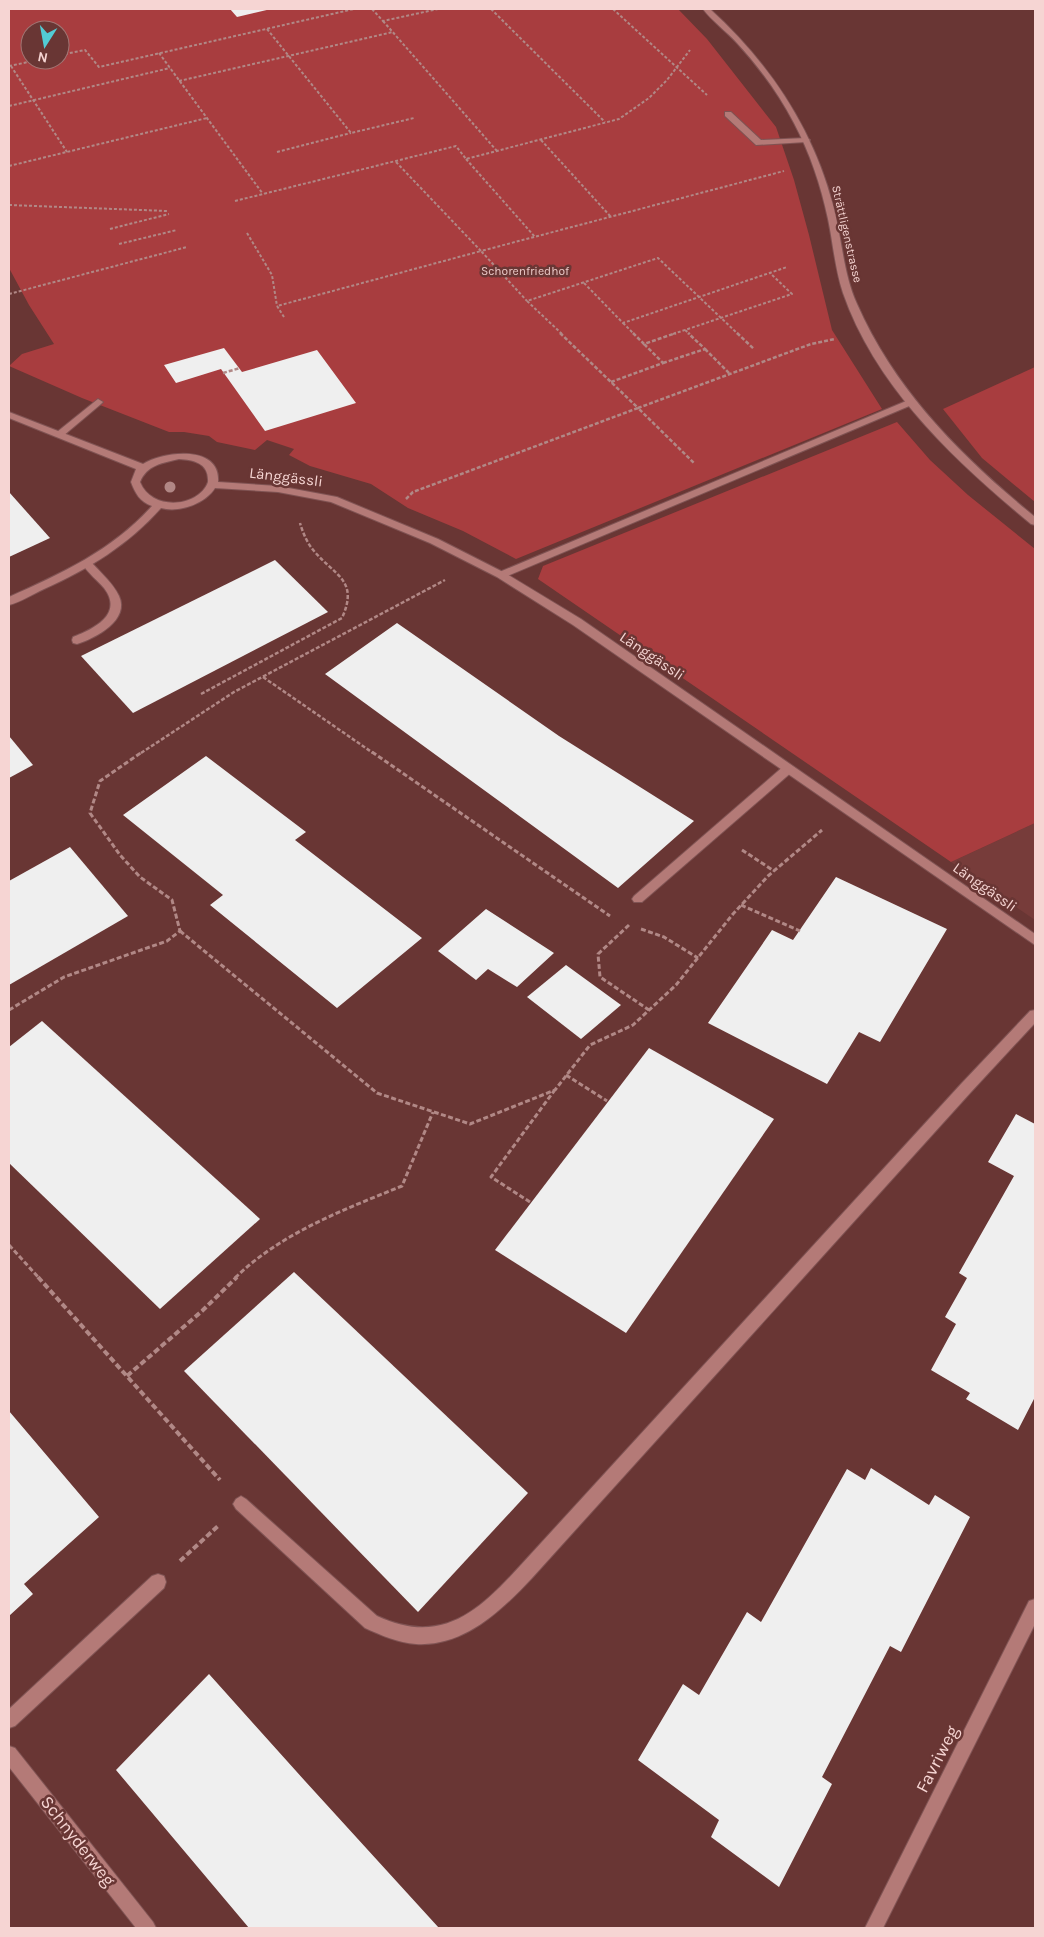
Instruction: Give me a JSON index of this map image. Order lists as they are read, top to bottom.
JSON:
{
  "streets": {
    "street": [
      "Strättligenstrasse",
      "Länggässli",
      "Favriweg",
      "Schnyderweg"
    ]
  },
  "parks": ["Schorenfriedhof"],
  "north": "bottom"
}
